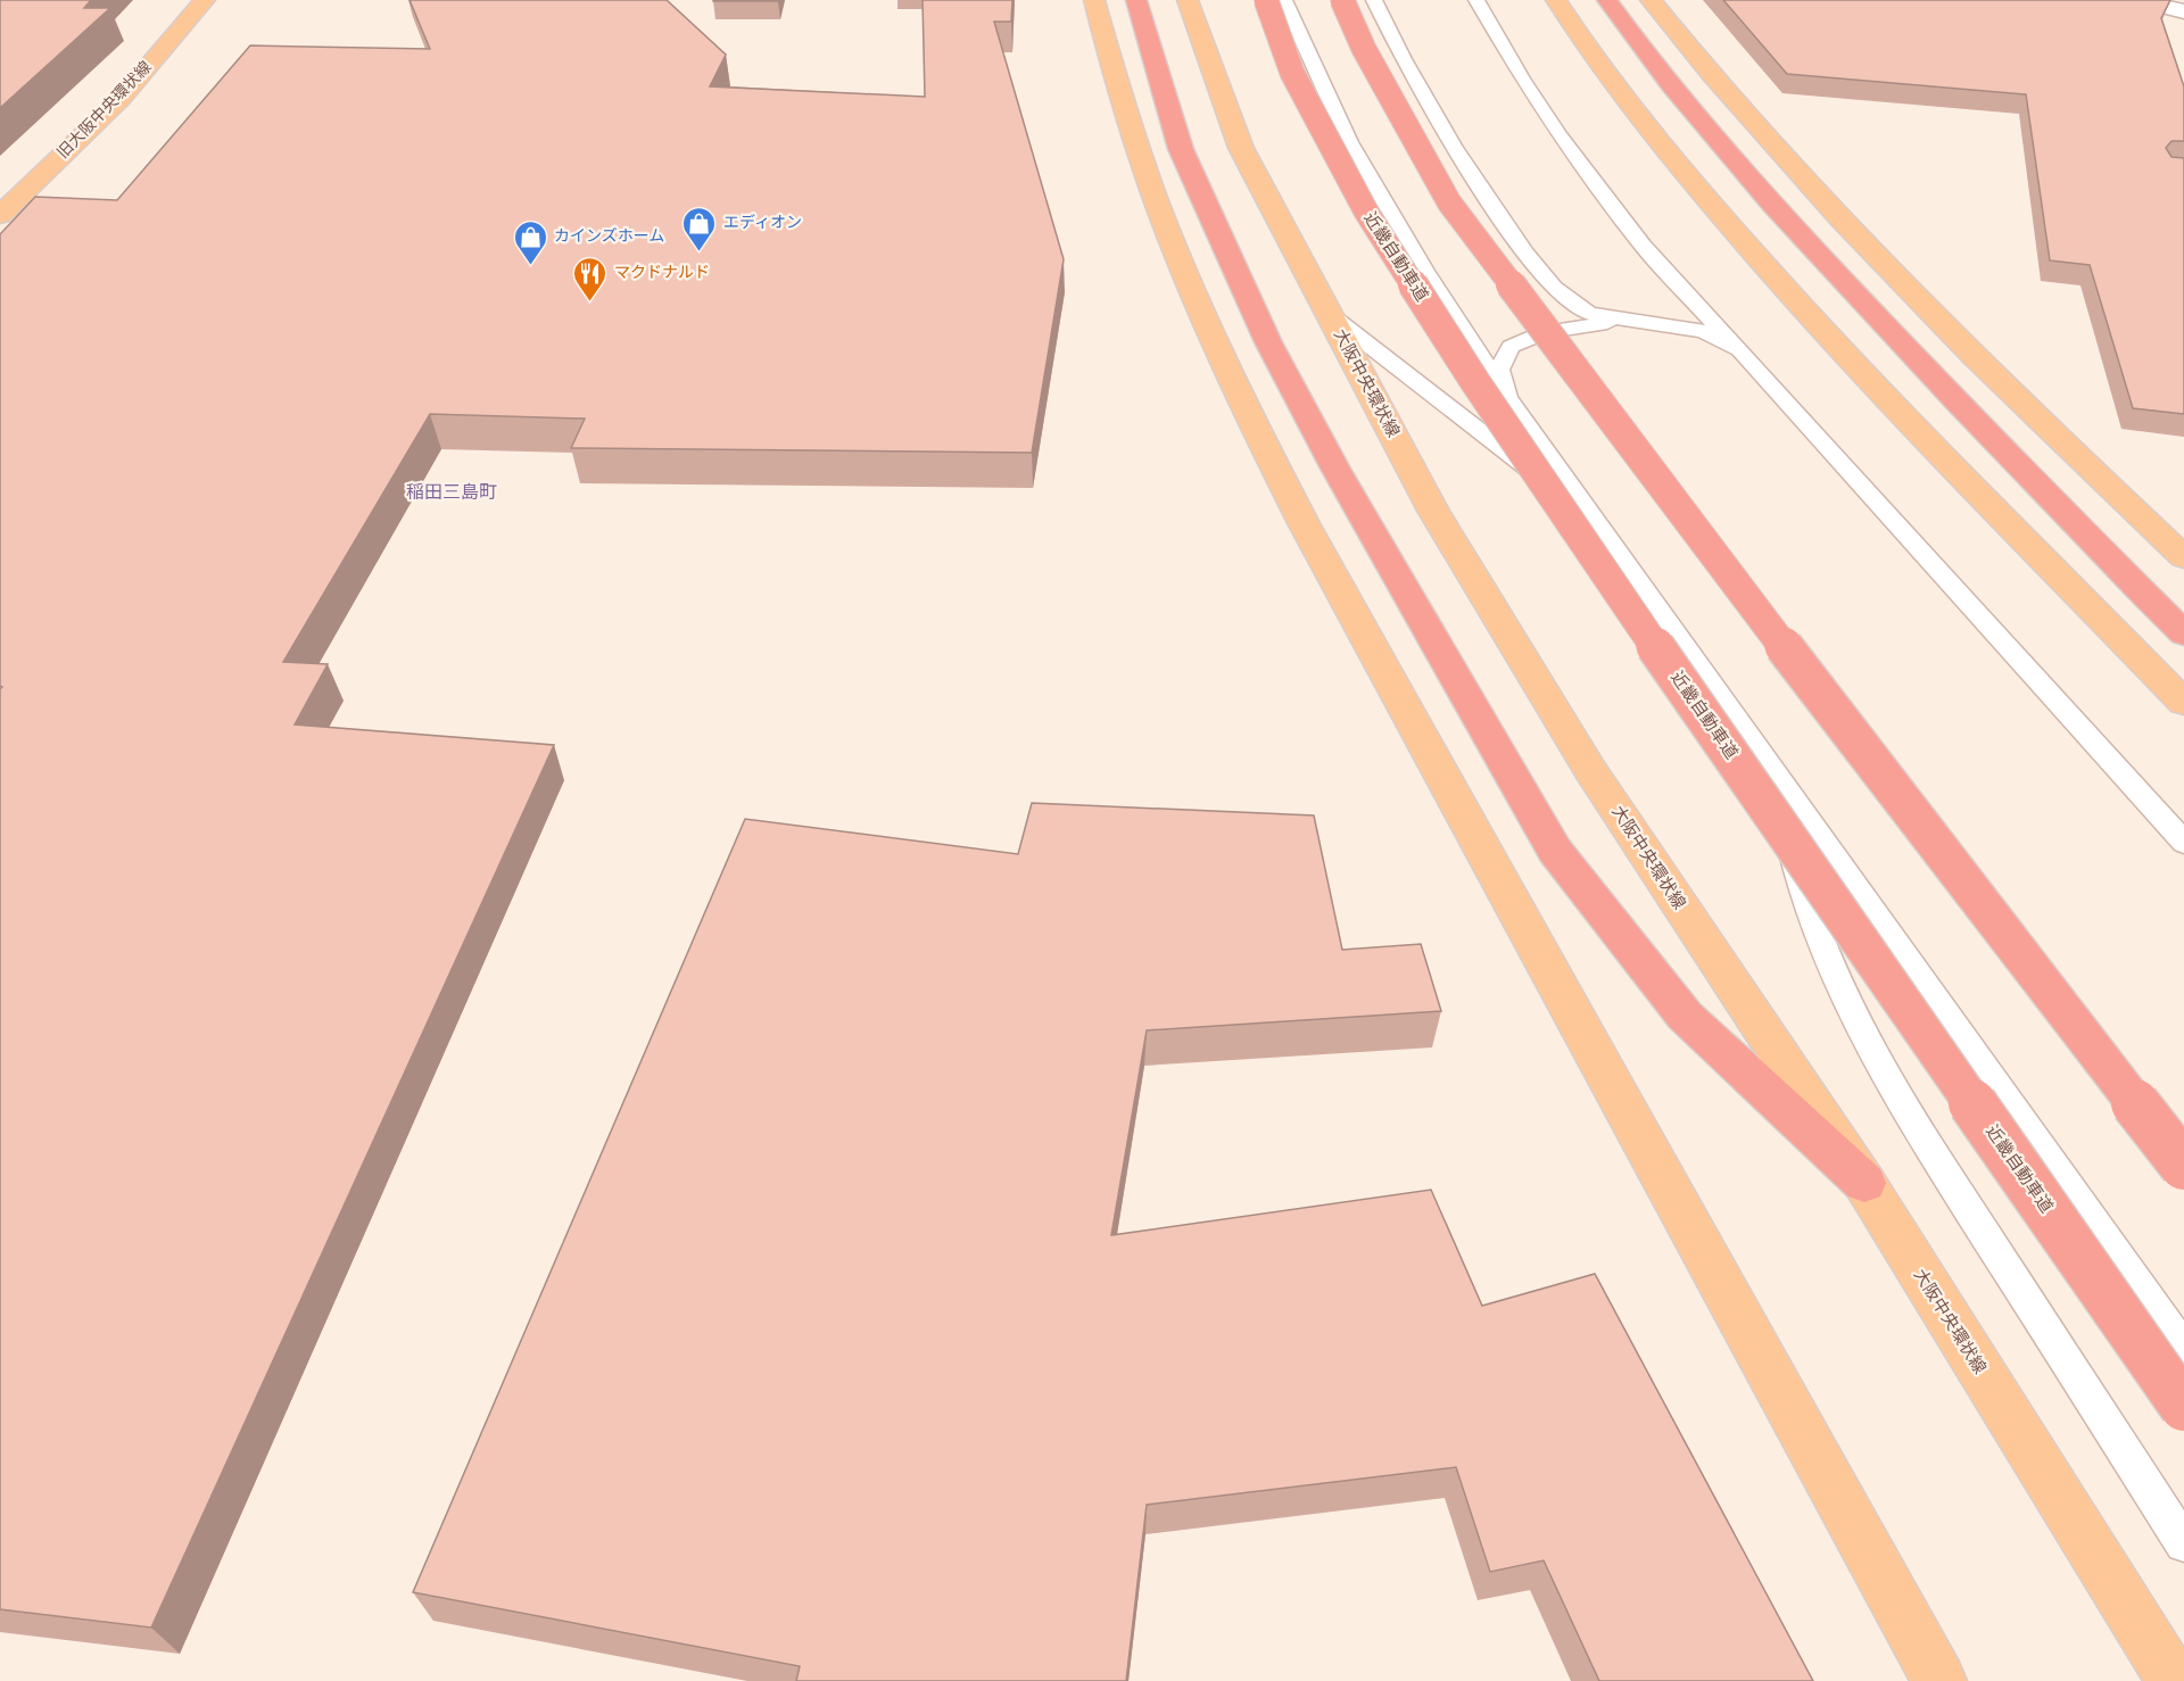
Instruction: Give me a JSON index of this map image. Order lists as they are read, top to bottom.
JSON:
{
  "streets": {
    "highway": ["近畿自動車道"],
    "main road": ["旧大阪中央環状線", "大阪中央環状線"]
  },
  "districts": ["稲田三島町"],
  "places": {
    "shop": ["エディオン", "カインズホーム"],
    "restaurant": ["マクドナルド"]
  }
}
